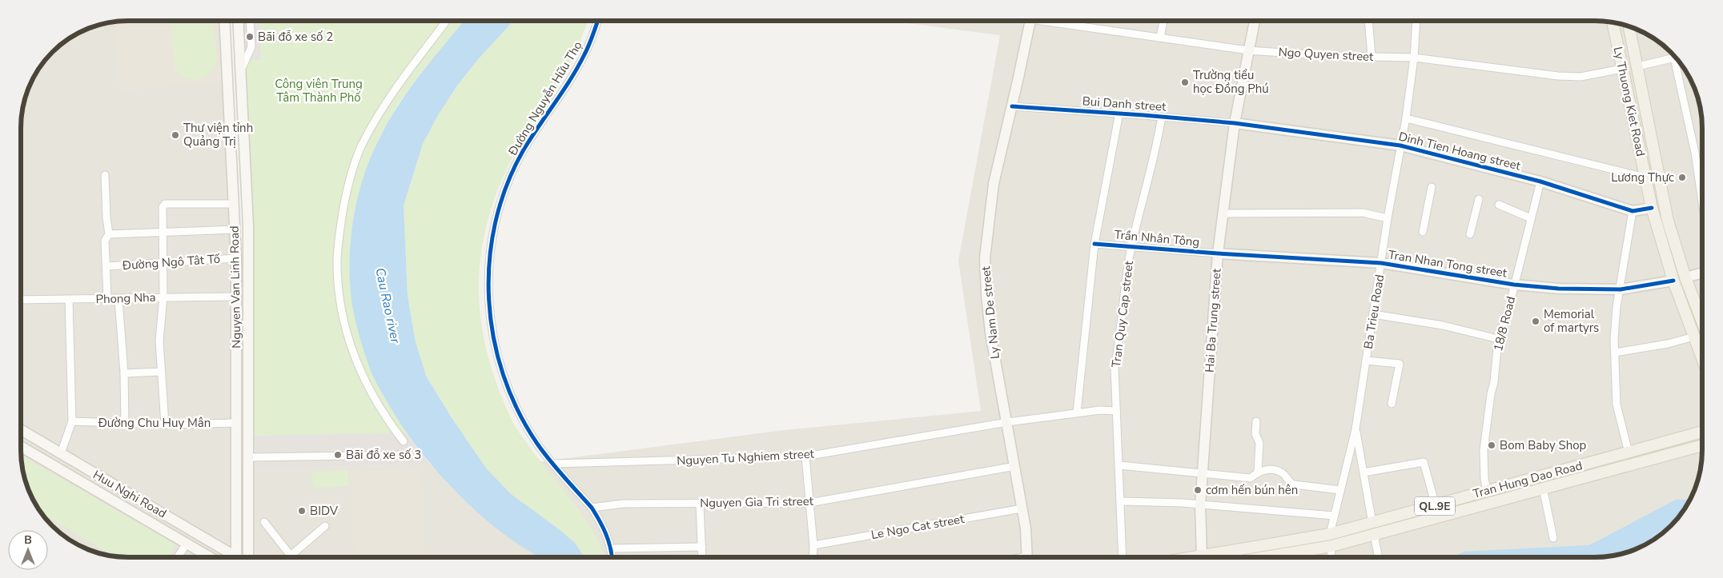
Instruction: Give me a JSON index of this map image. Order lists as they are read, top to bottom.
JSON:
{
  "streets": {
    "main road": ["Ly Thuong Kiet Road", "Tran Hung Dao Road", "QL.9E"],
    "street": [
      "Ngo Quyen street",
      "Đường Nguyễn Hữu Thọ",
      "Bui Danh street",
      "Dinh Tien Hoang street",
      "Trần Nhân Tông",
      "Đường Ngô Tât Tố",
      "Tran Nhan Tong street",
      "Nguyen Van Linh Road",
      "Phong Nha",
      "Ba Trieu Road",
      "Ly Nam De street",
      "Tran Quy Cap street",
      "Hai Ba Trung street",
      "18/8 Road",
      "Đường Chu Huy Mân",
      "Nguyen Tu Nghiem street",
      "Huu Nghi Road",
      "Nguyen Gia Tri street",
      "Le Ngo Cat street"
    ]
  },
  "crossings": [
    ["Ngo Quyen street", "Ly Thuong Kiet Road"],
    ["Ngo Quyen street", "Ba Trieu Road"],
    ["Ngo Quyen street", "Hai Ba Trung street"],
    ["Đường Nguyễn Hữu Thọ", "Nguyen Tu Nghiem street"],
    ["Đường Nguyễn Hữu Thọ", "Nguyen Gia Tri street"],
    ["Ly Thuong Kiet Road", "Dinh Tien Hoang street"],
    ["Ly Thuong Kiet Road", "Tran Nhan Tong street"],
    ["Bui Danh street", "Dinh Tien Hoang street"],
    ["Bui Danh street", "Ly Nam De street"],
    ["Bui Danh street", "Tran Quy Cap street"],
    ["Bui Danh street", "Hai Ba Trung street"],
    ["Dinh Tien Hoang street", "Ba Trieu Road"],
    ["Dinh Tien Hoang street", "Hai Ba Trung street"],
    ["Dinh Tien Hoang street", "18/8 Road"],
    ["Trần Nhân Tông", "Tran Nhan Tong street"],
    ["Trần Nhân Tông", "Tran Quy Cap street"],
    ["Trần Nhân Tông", "Hai Ba Trung street"],
    ["Đường Ngô Tât Tố", "Nguyen Van Linh Road"],
    ["Tran Nhan Tong street", "Ba Trieu Road"],
    ["Tran Nhan Tong street", "Hai Ba Trung street"],
    ["Tran Nhan Tong street", "18/8 Road"],
    ["Nguyen Van Linh Road", "Phong Nha"],
    ["Nguyen Van Linh Road", "Đường Chu Huy Mân"],
    ["Ba Trieu Road", "Tran Hung Dao Road"],
    ["Ly Nam De street", "Nguyen Tu Nghiem street"],
    ["Ly Nam De street", "Nguyen Gia Tri street"],
    ["Ly Nam De street", "Le Ngo Cat street"],
    ["Tran Quy Cap street", "Nguyen Tu Nghiem street"],
    ["18/8 Road", "Tran Hung Dao Road"]
  ],
  "water": ["Cau Rao river"],
  "parks": ["Công viên Trung Tâm Thành Phố"],
  "places": [
    "Bãi đỗ xe số 2",
    "Trường tiểu học Đồng Phú",
    "Thư viện tỉnh Quảng Trị",
    "Lương Thực",
    "Memorial of martyrs",
    "Bom Baby Shop",
    "Bãi đỗ xe số 3",
    "cơm hến bún hên",
    "BIDV"
  ],
  "north": "top"
}
